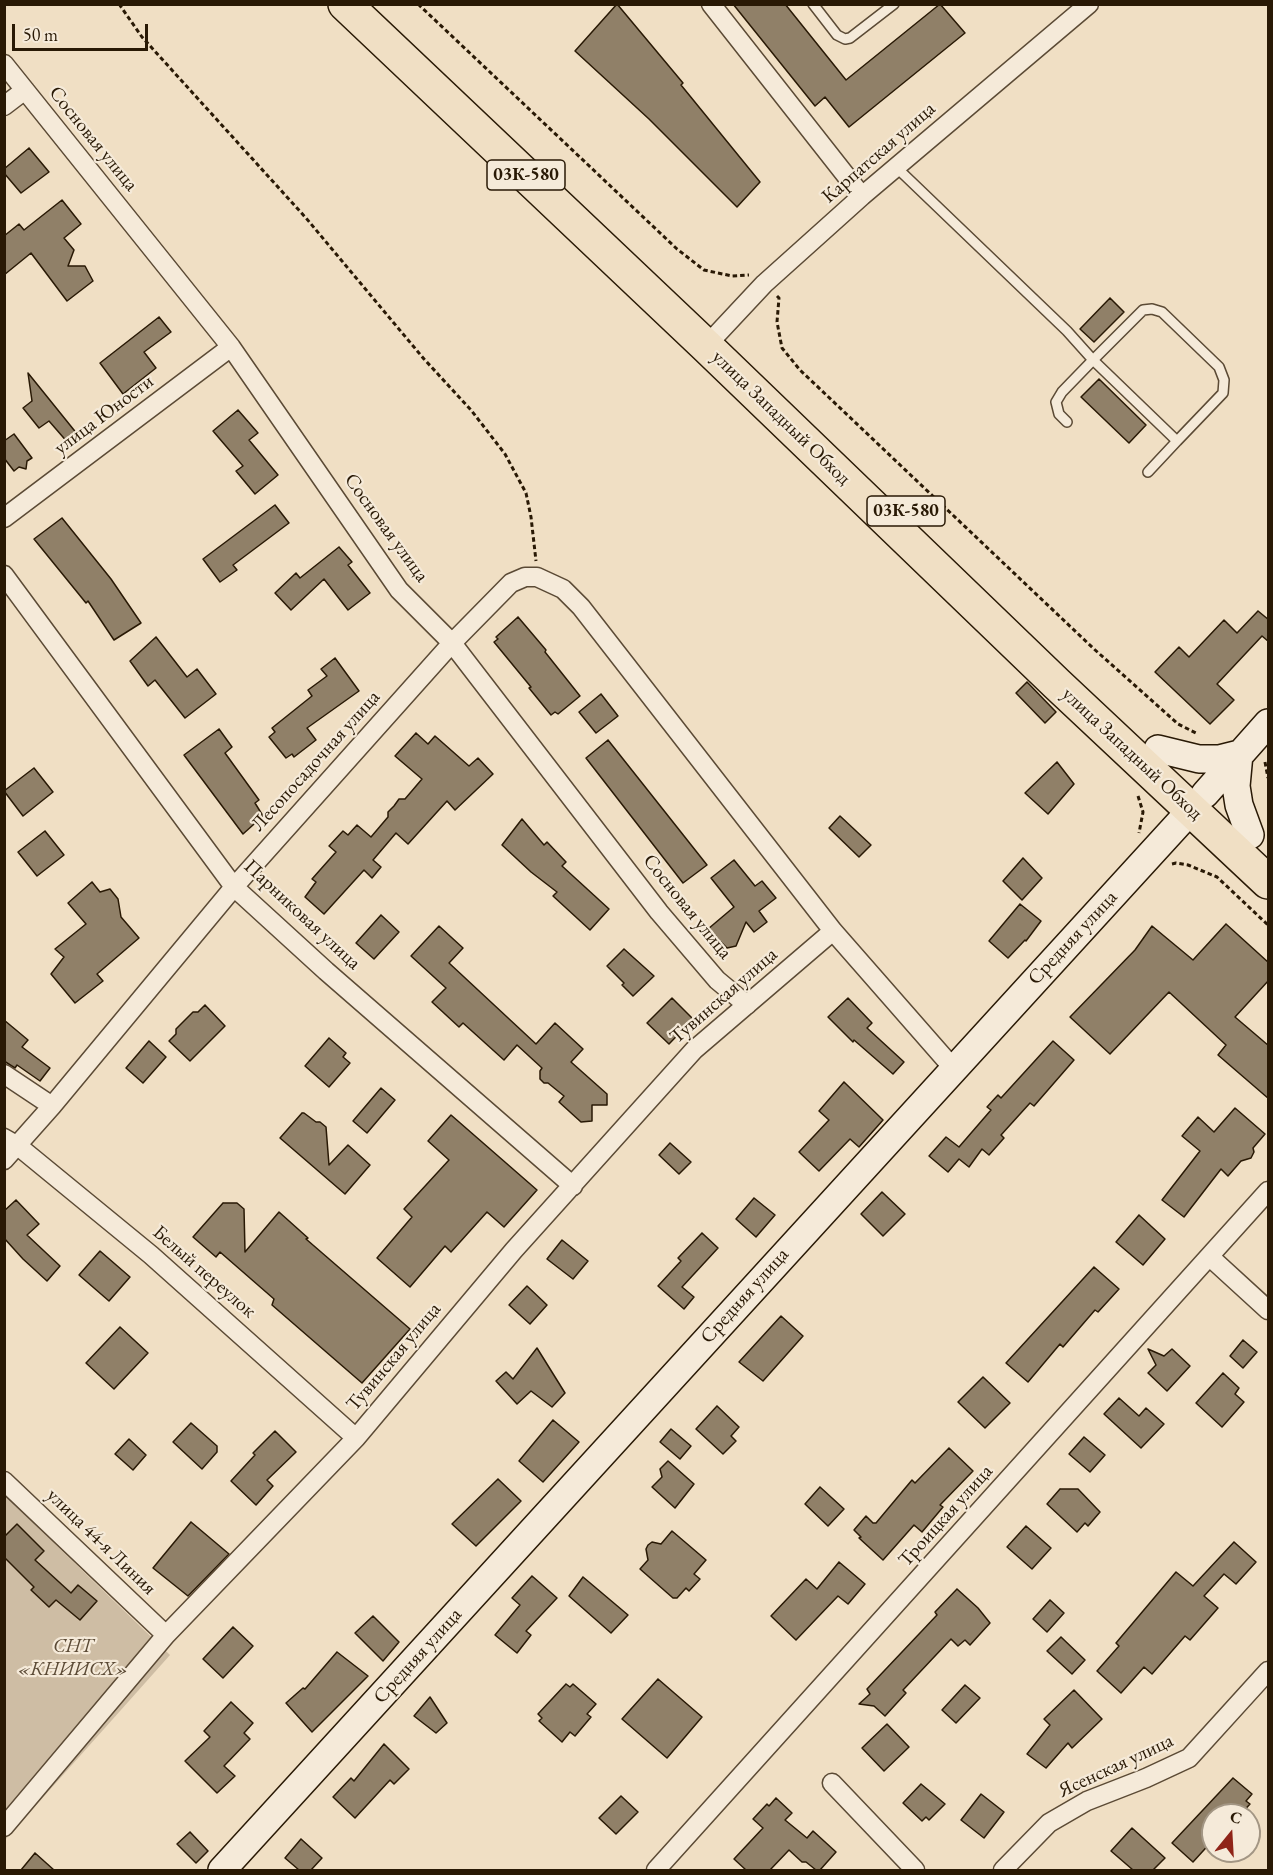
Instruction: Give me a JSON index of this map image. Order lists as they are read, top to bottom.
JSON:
{
  "streets": {
    "highway": ["03К-580", "улица Западный Обход"],
    "street": [
      "Сосновая улица",
      "Карпатская улица",
      "улица Юности",
      "Лесопосадочная улица",
      "Парниковая улица",
      "Средняя улица",
      "Тувинская улица",
      "Белый переулок",
      "Троицкая улица",
      "улица 44-я Линия",
      "Ясенская улица"
    ]
  },
  "crossings": [
    ["Сосновая улица", "улица Юности"],
    ["Сосновая улица", "Лесопосадочная улица"],
    ["Сосновая улица", "Тувинская улица"],
    ["Карпатская улица", "улица Западный Обход"],
    ["улица Западный Обход", "Средняя улица"],
    ["Лесопосадочная улица", "Парниковая улица"],
    ["Лесопосадочная улица", "Белый переулок"],
    ["Парниковая улица", "Тувинская улица"],
    ["Тувинская улица", "Белый переулок"],
    ["Тувинская улица", "улица 44-я Линия"]
  ],
  "parks": ["СНТ «КНИИСХ»"],
  "scale_bar": "50 m",
  "north": "top"
}
